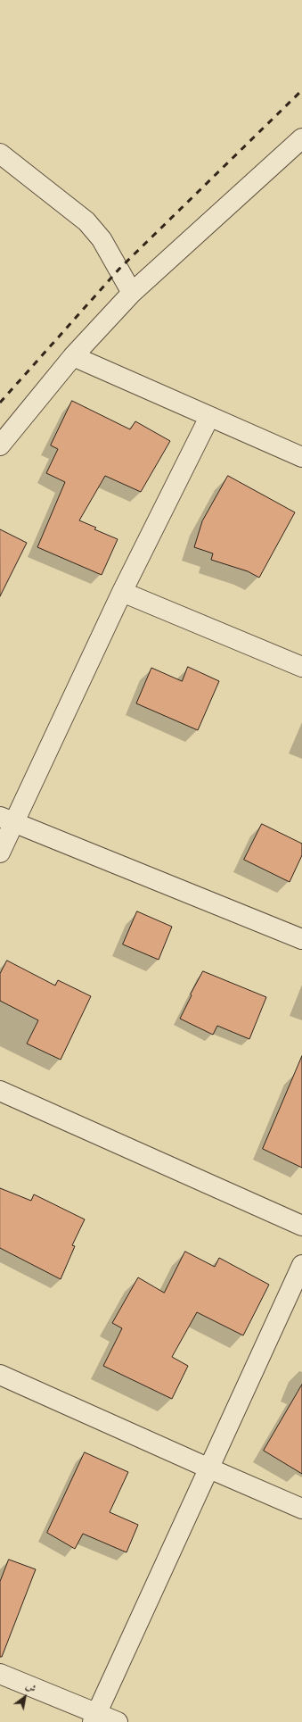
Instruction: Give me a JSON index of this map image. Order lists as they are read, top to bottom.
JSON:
{
  "north": "top right"
}
